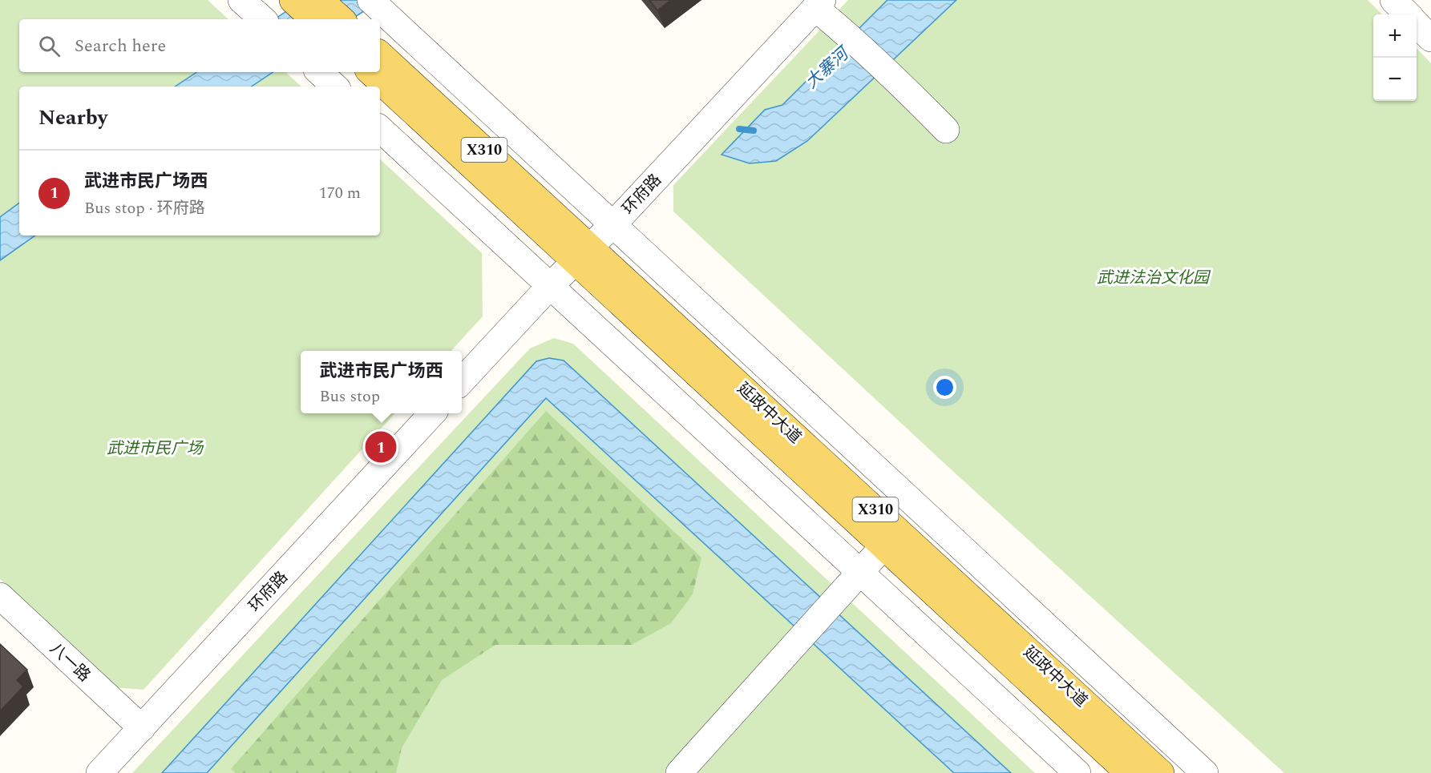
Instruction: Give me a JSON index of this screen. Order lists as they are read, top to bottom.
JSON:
{
  "streets": {
    "main road": ["X310", "延政中大道"],
    "street": ["环府路", "八一路"]
  },
  "crossings": [
    ["环府路", "延政中大道"],
    ["环府路", "八一路"]
  ],
  "water": ["大寨河"],
  "parks": ["武进法治文化园", "武进市民广场"],
  "page": {
    "map_buttons": ["+", "−"],
    "search": "Search here",
    "heading": "Nearby",
    "list": [
      {
        "mark": "1",
        "name": "武进市民广场西",
        "note": "Bus stop · 环府路",
        "value": "170 m"
      }
    ],
    "popup": ["武进市民广场西", "Bus stop"],
    "pins": "1"
  }
}
